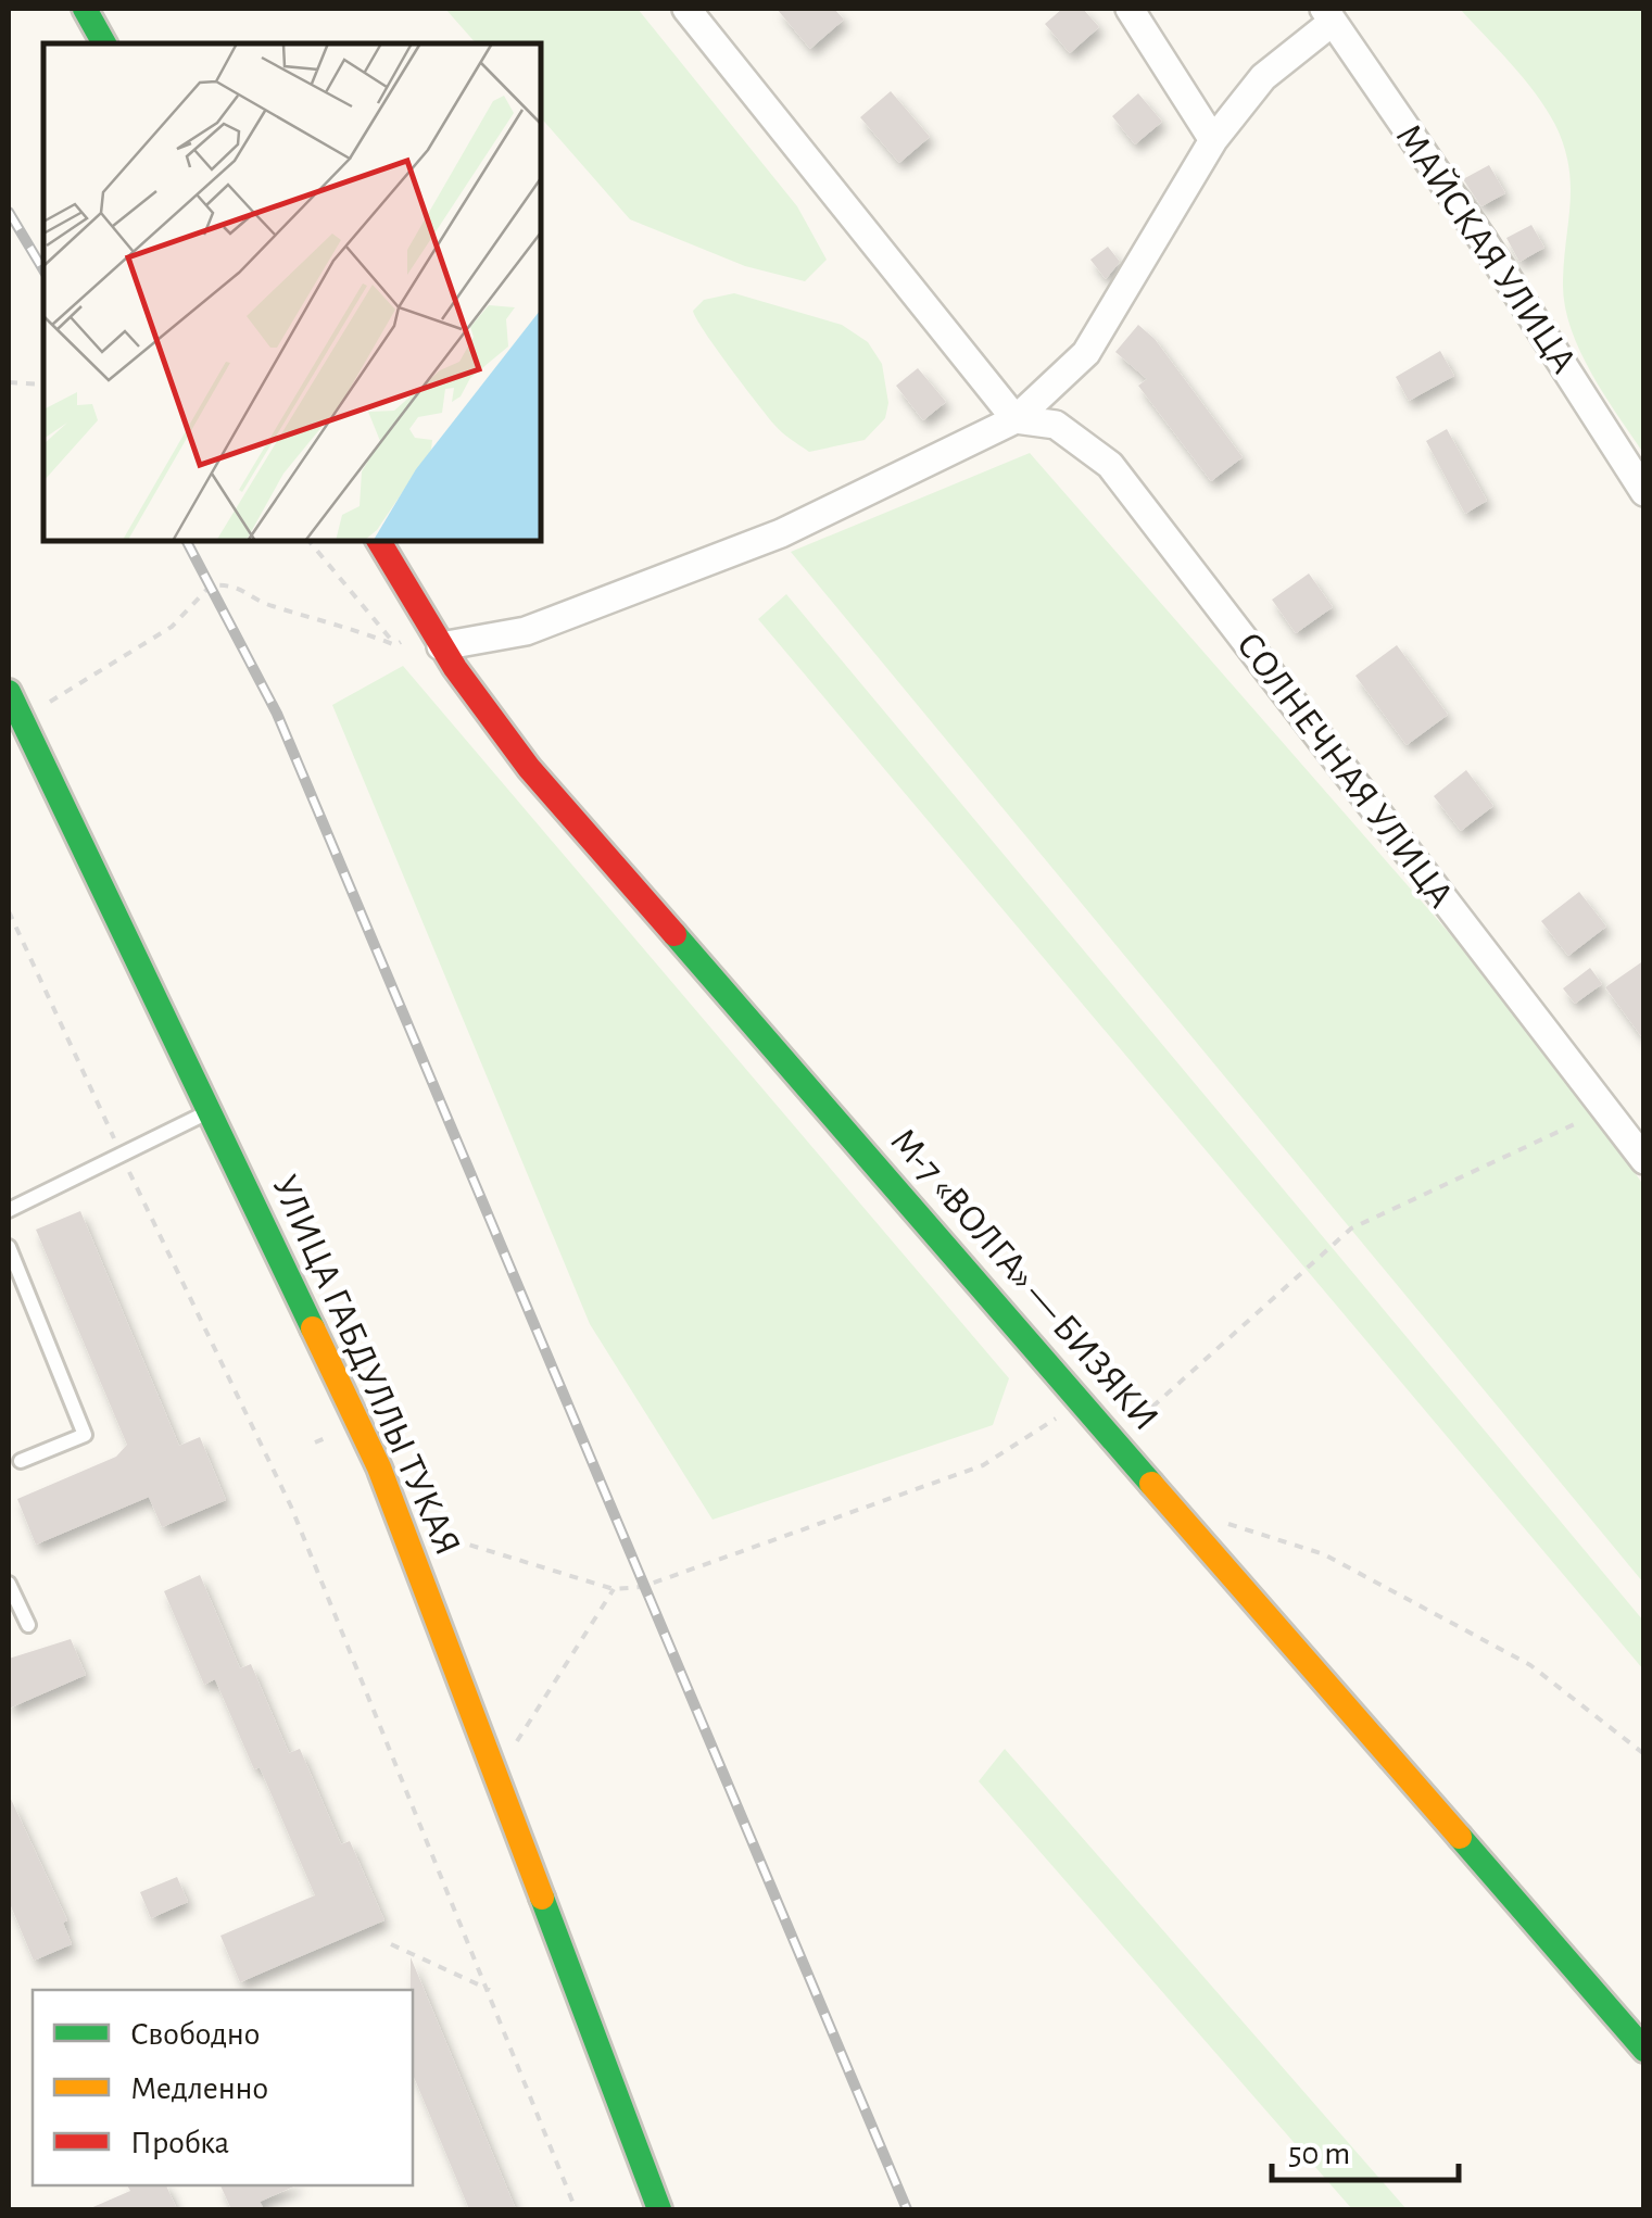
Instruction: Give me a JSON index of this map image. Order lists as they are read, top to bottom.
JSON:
{
  "streets": {
    "main road": ["М-7 «ВОЛГА» — БИЗЯКИ", "УЛИЦА ГАБДУЛЛЫ ТУКАЯ"],
    "street": ["МАЙСКАЯ УЛИЦА", "СОЛНЕЧНАЯ УЛИЦА"]
  },
  "legend": ["Свободно", "Медленно", "Пробка"],
  "scale_bar": "50 m"
}
